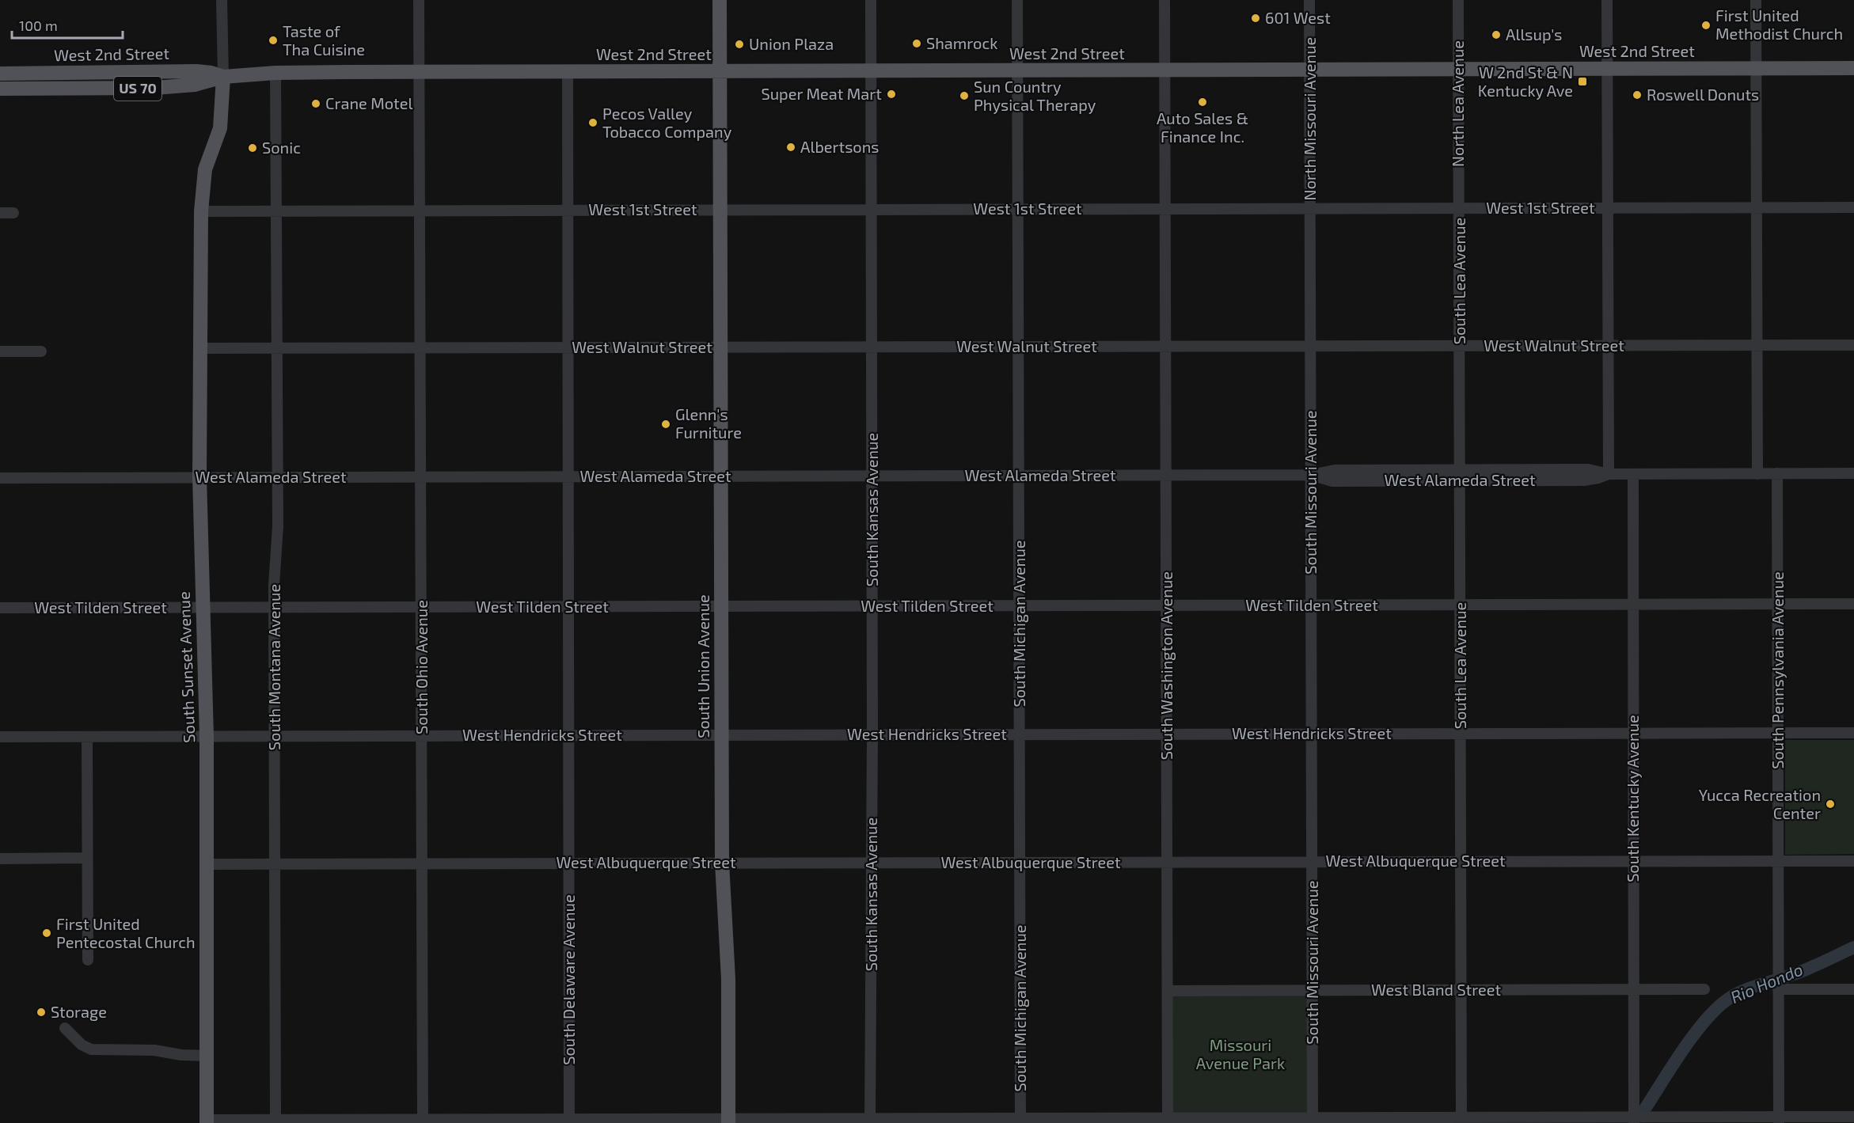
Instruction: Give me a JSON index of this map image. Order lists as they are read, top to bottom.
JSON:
{
  "streets": {
    "main road": [
      "West 2nd Street",
      "US 70",
      "South Union Avenue",
      "South Sunset Avenue"
    ],
    "street": [
      "North Lea Avenue",
      "North Missouri Avenue",
      "West 1st Street",
      "South Lea Avenue",
      "West Walnut Street",
      "West Alameda Street",
      "South Missouri Avenue",
      "South Kansas Avenue",
      "West Tilden Street",
      "South Michigan Avenue",
      "South Washington Avenue",
      "South Montana Avenue",
      "South Ohio Avenue",
      "South Pennsylvania Avenue",
      "West Hendricks Street",
      "South Kentucky Avenue",
      "West Albuquerque Street",
      "South Delaware Avenue",
      "West Bland Street"
    ]
  },
  "crossings": [
    ["West 2nd Street", "North Lea Avenue"],
    ["West 2nd Street", "North Missouri Avenue"],
    ["West 2nd Street", "South Kansas Avenue"],
    ["West 2nd Street", "South Michigan Avenue"],
    ["West 2nd Street", "South Washington Avenue"],
    ["West 2nd Street", "South Union Avenue"],
    ["West 2nd Street", "South Sunset Avenue"],
    ["West 2nd Street", "South Montana Avenue"],
    ["West 2nd Street", "South Ohio Avenue"],
    ["West 2nd Street", "South Delaware Avenue"],
    ["North Lea Avenue", "West 1st Street"],
    ["North Lea Avenue", "South Lea Avenue"],
    ["North Missouri Avenue", "West 1st Street"],
    ["North Missouri Avenue", "South Missouri Avenue"],
    ["West 1st Street", "South Lea Avenue"],
    ["West 1st Street", "South Missouri Avenue"],
    ["West 1st Street", "South Kansas Avenue"],
    ["West 1st Street", "South Michigan Avenue"],
    ["West 1st Street", "South Washington Avenue"],
    ["West 1st Street", "South Union Avenue"],
    ["West 1st Street", "South Sunset Avenue"],
    ["West 1st Street", "South Montana Avenue"],
    ["West 1st Street", "South Ohio Avenue"],
    ["West 1st Street", "South Delaware Avenue"],
    ["South Lea Avenue", "West Walnut Street"],
    ["South Lea Avenue", "West Alameda Street"],
    ["South Lea Avenue", "West Tilden Street"],
    ["South Lea Avenue", "West Hendricks Street"],
    ["South Lea Avenue", "West Albuquerque Street"],
    ["South Lea Avenue", "West Bland Street"],
    ["West Walnut Street", "South Missouri Avenue"],
    ["West Walnut Street", "South Kansas Avenue"],
    ["West Walnut Street", "South Michigan Avenue"],
    ["West Walnut Street", "South Washington Avenue"],
    ["West Walnut Street", "South Union Avenue"],
    ["West Walnut Street", "South Sunset Avenue"],
    ["West Walnut Street", "South Montana Avenue"],
    ["West Walnut Street", "South Ohio Avenue"],
    ["West Walnut Street", "South Delaware Avenue"],
    ["West Alameda Street", "South Missouri Avenue"],
    ["West Alameda Street", "South Kansas Avenue"],
    ["West Alameda Street", "South Michigan Avenue"],
    ["West Alameda Street", "South Washington Avenue"],
    ["West Alameda Street", "South Union Avenue"],
    ["West Alameda Street", "South Sunset Avenue"],
    ["West Alameda Street", "South Montana Avenue"],
    ["West Alameda Street", "South Ohio Avenue"],
    ["West Alameda Street", "South Pennsylvania Avenue"],
    ["West Alameda Street", "South Kentucky Avenue"],
    ["West Alameda Street", "South Delaware Avenue"],
    ["South Missouri Avenue", "West Tilden Street"],
    ["South Missouri Avenue", "West Hendricks Street"],
    ["South Missouri Avenue", "West Albuquerque Street"],
    ["South Missouri Avenue", "West Bland Street"],
    ["South Kansas Avenue", "West Tilden Street"],
    ["South Kansas Avenue", "West Hendricks Street"],
    ["South Kansas Avenue", "West Albuquerque Street"],
    ["West Tilden Street", "South Michigan Avenue"],
    ["West Tilden Street", "South Washington Avenue"],
    ["West Tilden Street", "South Union Avenue"],
    ["West Tilden Street", "South Sunset Avenue"],
    ["West Tilden Street", "South Montana Avenue"],
    ["West Tilden Street", "South Ohio Avenue"],
    ["West Tilden Street", "South Pennsylvania Avenue"],
    ["West Tilden Street", "South Kentucky Avenue"],
    ["West Tilden Street", "South Delaware Avenue"],
    ["South Michigan Avenue", "West Hendricks Street"],
    ["South Michigan Avenue", "West Albuquerque Street"],
    ["South Washington Avenue", "West Hendricks Street"],
    ["South Washington Avenue", "West Albuquerque Street"],
    ["South Washington Avenue", "West Bland Street"],
    ["South Union Avenue", "West Hendricks Street"],
    ["South Union Avenue", "West Albuquerque Street"],
    ["South Sunset Avenue", "West Hendricks Street"],
    ["South Sunset Avenue", "West Albuquerque Street"],
    ["South Montana Avenue", "West Hendricks Street"],
    ["South Montana Avenue", "West Albuquerque Street"],
    ["South Ohio Avenue", "West Hendricks Street"],
    ["South Ohio Avenue", "West Albuquerque Street"],
    ["South Pennsylvania Avenue", "West Hendricks Street"],
    ["South Pennsylvania Avenue", "West Albuquerque Street"],
    ["West Hendricks Street", "South Kentucky Avenue"],
    ["West Hendricks Street", "South Delaware Avenue"],
    ["South Kentucky Avenue", "West Albuquerque Street"],
    ["South Kentucky Avenue", "West Bland Street"],
    ["West Albuquerque Street", "South Delaware Avenue"]
  ],
  "water": ["Rio Hondo"],
  "parks": ["Missouri Avenue Park"],
  "places": {
    "other": [
      "601 West",
      "First United Methodist Church",
      "Allsup's",
      "Taste of Tha Cuisine",
      "Shamrock",
      "Union Plaza",
      "Super Meat Mart",
      "Roswell Donuts",
      "Sun Country Physical Therapy",
      "Auto Sales & Finance Inc.",
      "Crane Motel",
      "Pecos Valley Tobacco Company",
      "Albertsons",
      "Sonic",
      "Glenn's Furniture",
      "Yucca Recreation Center",
      "First United Pentecostal Church",
      "Storage"
    ],
    "transit": ["W 2nd St & N Kentucky Ave"]
  },
  "scale_bar": "100 m"
}
